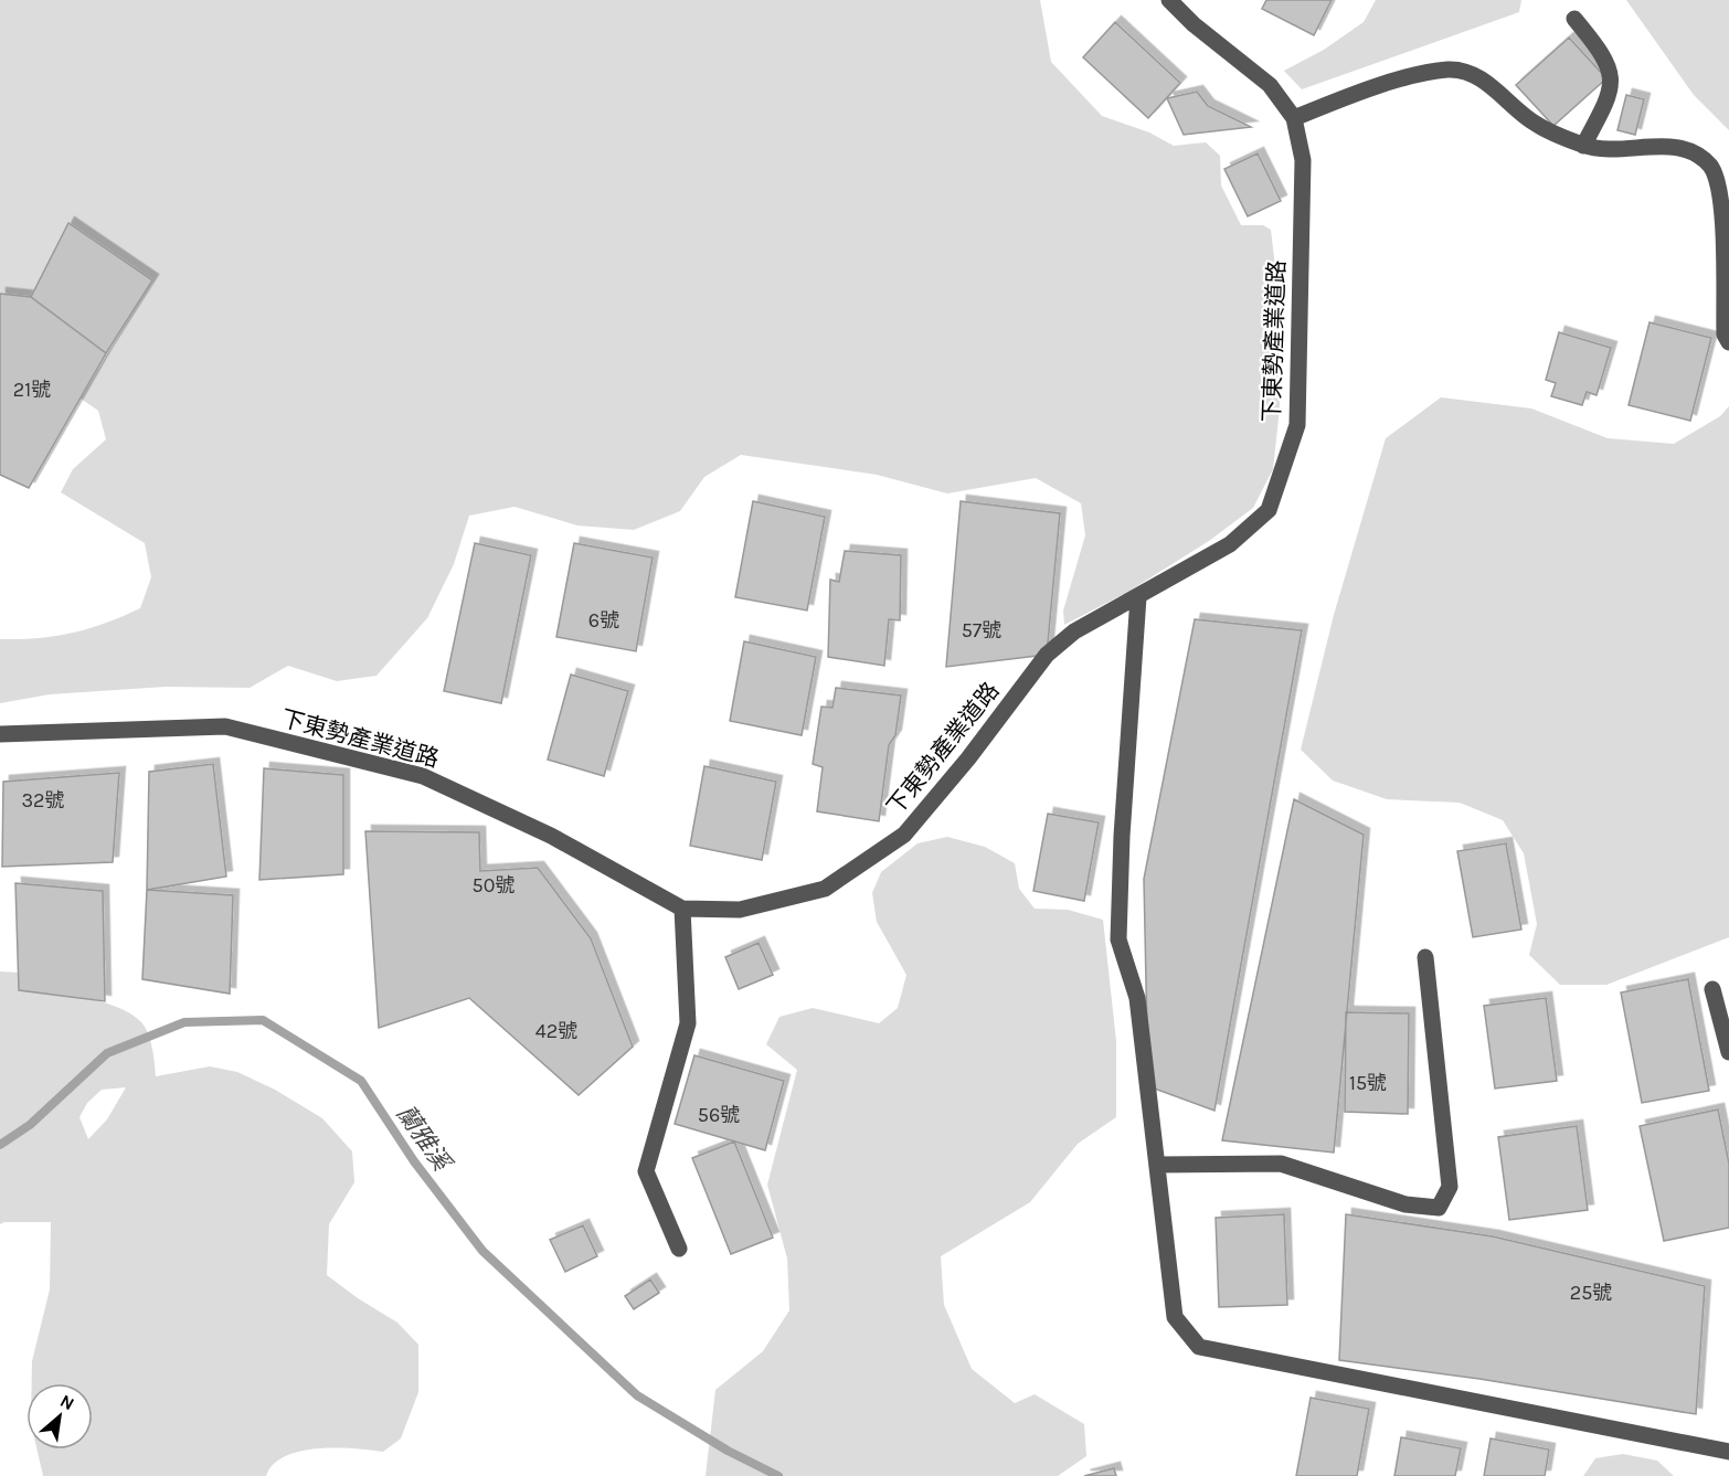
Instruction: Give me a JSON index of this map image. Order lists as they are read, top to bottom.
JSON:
{
  "streets": {
    "street": ["下東勢產業道路"]
  },
  "water": ["蘭雅溪"],
  "house_numbers": [
    "21號",
    "6號",
    "57號",
    "32號",
    "50號",
    "42號",
    "15號",
    "56號",
    "25號"
  ],
  "north": "top right"
}
